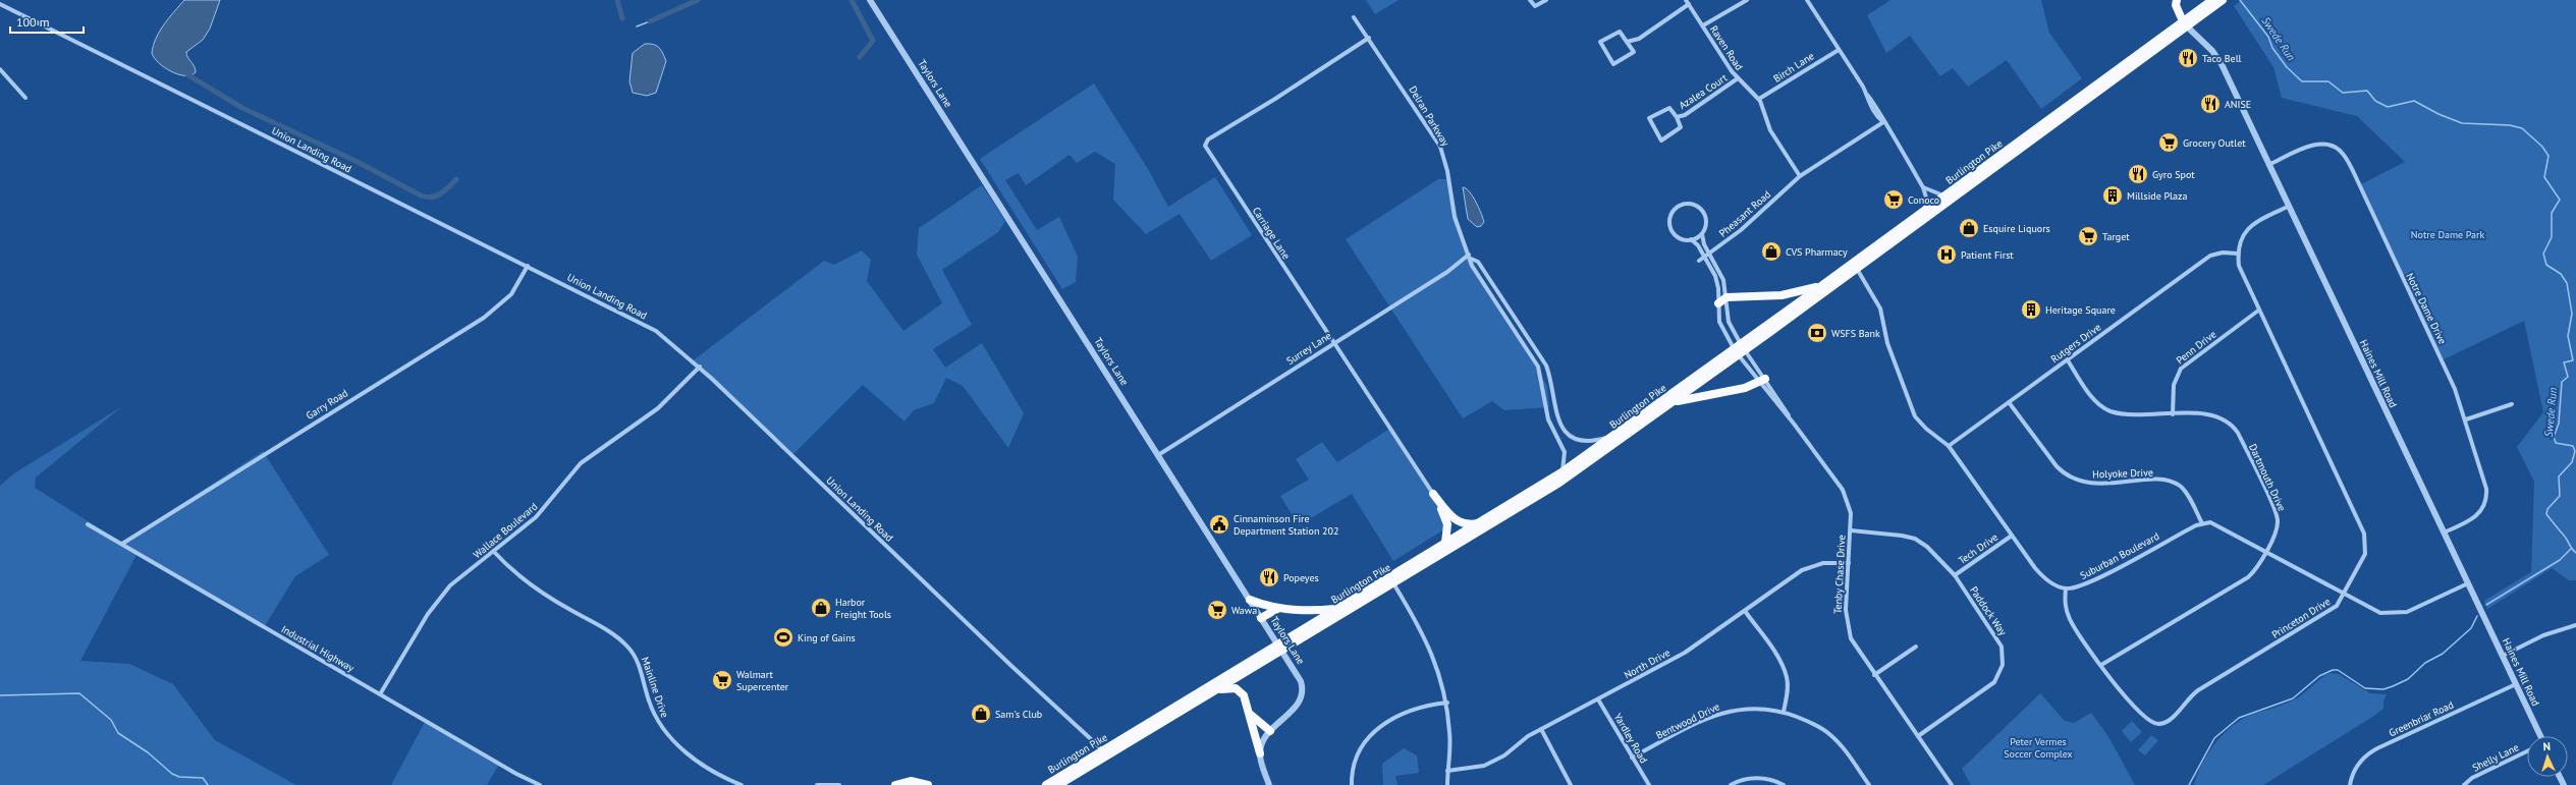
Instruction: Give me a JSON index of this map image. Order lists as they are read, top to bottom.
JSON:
{
  "streets": {
    "highway": ["Burlington Pike"],
    "street": [
      "Raven Road",
      "Birch Lane",
      "Taylors Lane",
      "Azalea Court",
      "Delran Parkway",
      "Union Landing Road",
      "Pheasant Road",
      "Carriage Lane",
      "Notre Dame Drive",
      "Rutgers Drive",
      "Penn Drive",
      "Surrey Lane",
      "Haines Mill Road",
      "Garry Road",
      "Holyoke Drive",
      "Dartmouth Drive",
      "Wallace Boulevard",
      "Tech Drive",
      "Suburban Boulevard",
      "Tenby Chase Drive",
      "Paddock Way",
      "Princeton Drive",
      "Industrial Highway",
      "North Drive",
      "Mainline Drive",
      "Greenbriar Road",
      "Bentwood Drive",
      "Yardley Road",
      "Shelly Lane"
    ]
  },
  "crossings": [
    ["Raven Road", "Birch Lane"],
    ["Raven Road", "Azalea Court"],
    ["Taylors Lane", "Burlington Pike"],
    ["Taylors Lane", "Surrey Lane"],
    ["Delran Parkway", "Burlington Pike"],
    ["Delran Parkway", "Carriage Lane"],
    ["Delran Parkway", "Surrey Lane"],
    ["Union Landing Road", "Burlington Pike"],
    ["Union Landing Road", "Garry Road"],
    ["Union Landing Road", "Wallace Boulevard"],
    ["Burlington Pike", "Haines Mill Road"],
    ["Burlington Pike", "Tenby Chase Drive"],
    ["Carriage Lane", "Surrey Lane"],
    ["Notre Dame Drive", "Haines Mill Road"],
    ["Rutgers Drive", "Holyoke Drive"],
    ["Rutgers Drive", "Dartmouth Drive"],
    ["Rutgers Drive", "Princeton Drive"],
    ["Penn Drive", "Dartmouth Drive"],
    ["Penn Drive", "Princeton Drive"],
    ["Haines Mill Road", "Greenbriar Road"],
    ["Garry Road", "Industrial Highway"],
    ["Holyoke Drive", "Suburban Boulevard"],
    ["Dartmouth Drive", "Princeton Drive"],
    ["Wallace Boulevard", "Industrial Highway"],
    ["Wallace Boulevard", "Mainline Drive"],
    ["Tech Drive", "Paddock Way"],
    ["Suburban Boulevard", "Princeton Drive"],
    ["Tenby Chase Drive", "Paddock Way"],
    ["Tenby Chase Drive", "North Drive"],
    ["North Drive", "Yardley Road"],
    ["Bentwood Drive", "Yardley Road"]
  ],
  "water": ["Swede Run"],
  "parks": ["Notre Dame Park", "Peter Vermes Soccer Complex"],
  "places": {
    "restaurant": [
      "Taco Bell",
      "ANISE",
      "Gyro Spot",
      "Popeyes"
    ],
    "supermarket": [
      "Grocery Outlet",
      "Conoco",
      "Target",
      "Wawa",
      "Walmart Supercenter"
    ],
    "building": ["Millside Plaza", "Heritage Square"],
    "shop": [
      "Esquire Liquors",
      "CVS Pharmacy",
      "Harbor Freight Tools",
      "Sam's Club"
    ],
    "hospital": ["Patient First"],
    "bank": ["WSFS Bank"],
    "public building": ["Cinnaminson Fire Department Station 202"],
    "sports": ["King of Gains"]
  },
  "scale_bar": "100 m",
  "north": "top"
}
